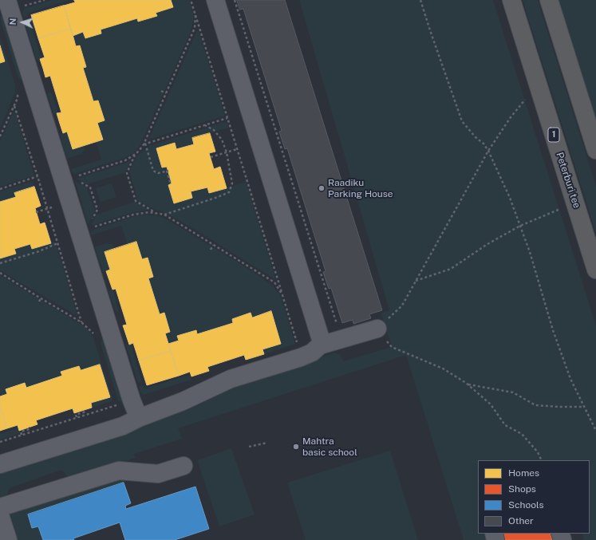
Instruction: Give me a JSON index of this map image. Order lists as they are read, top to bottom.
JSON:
{
  "streets": {
    "highway": ["1", "Peterburi tee"]
  },
  "places": ["Raadiku Parking House", "Mahtra basic school"],
  "legend": [
    "Homes",
    "Shops",
    "Schools",
    "Other"
  ],
  "north": "left"
}
